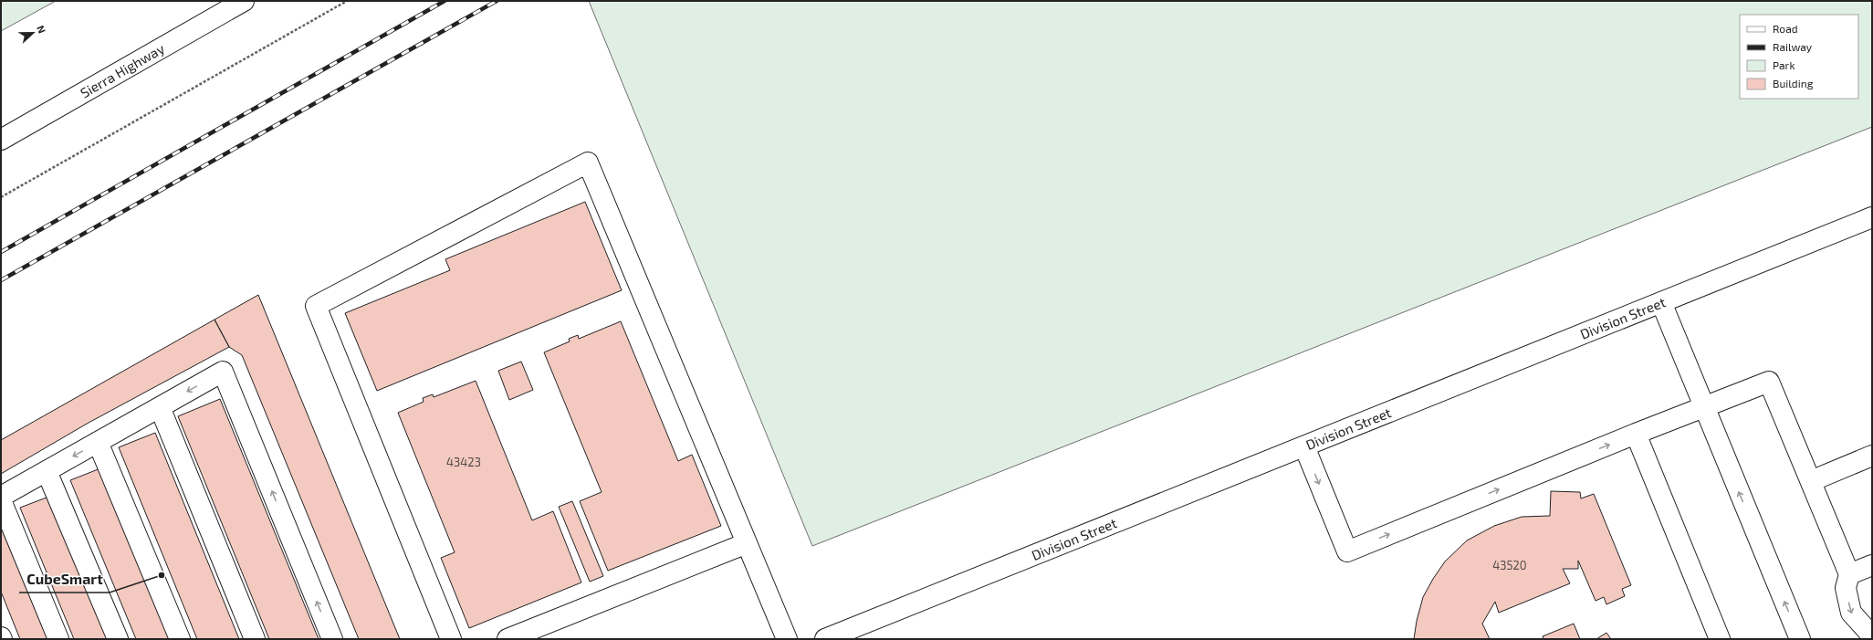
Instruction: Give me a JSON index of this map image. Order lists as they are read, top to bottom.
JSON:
{
  "streets": {
    "main road": ["Sierra Highway", "Division Street"]
  },
  "places": ["CubeSmart"],
  "house_numbers": ["43423", "43520"],
  "legend": [
    "Road",
    "Railway",
    "Park",
    "Building"
  ],
  "north": "right"
}
